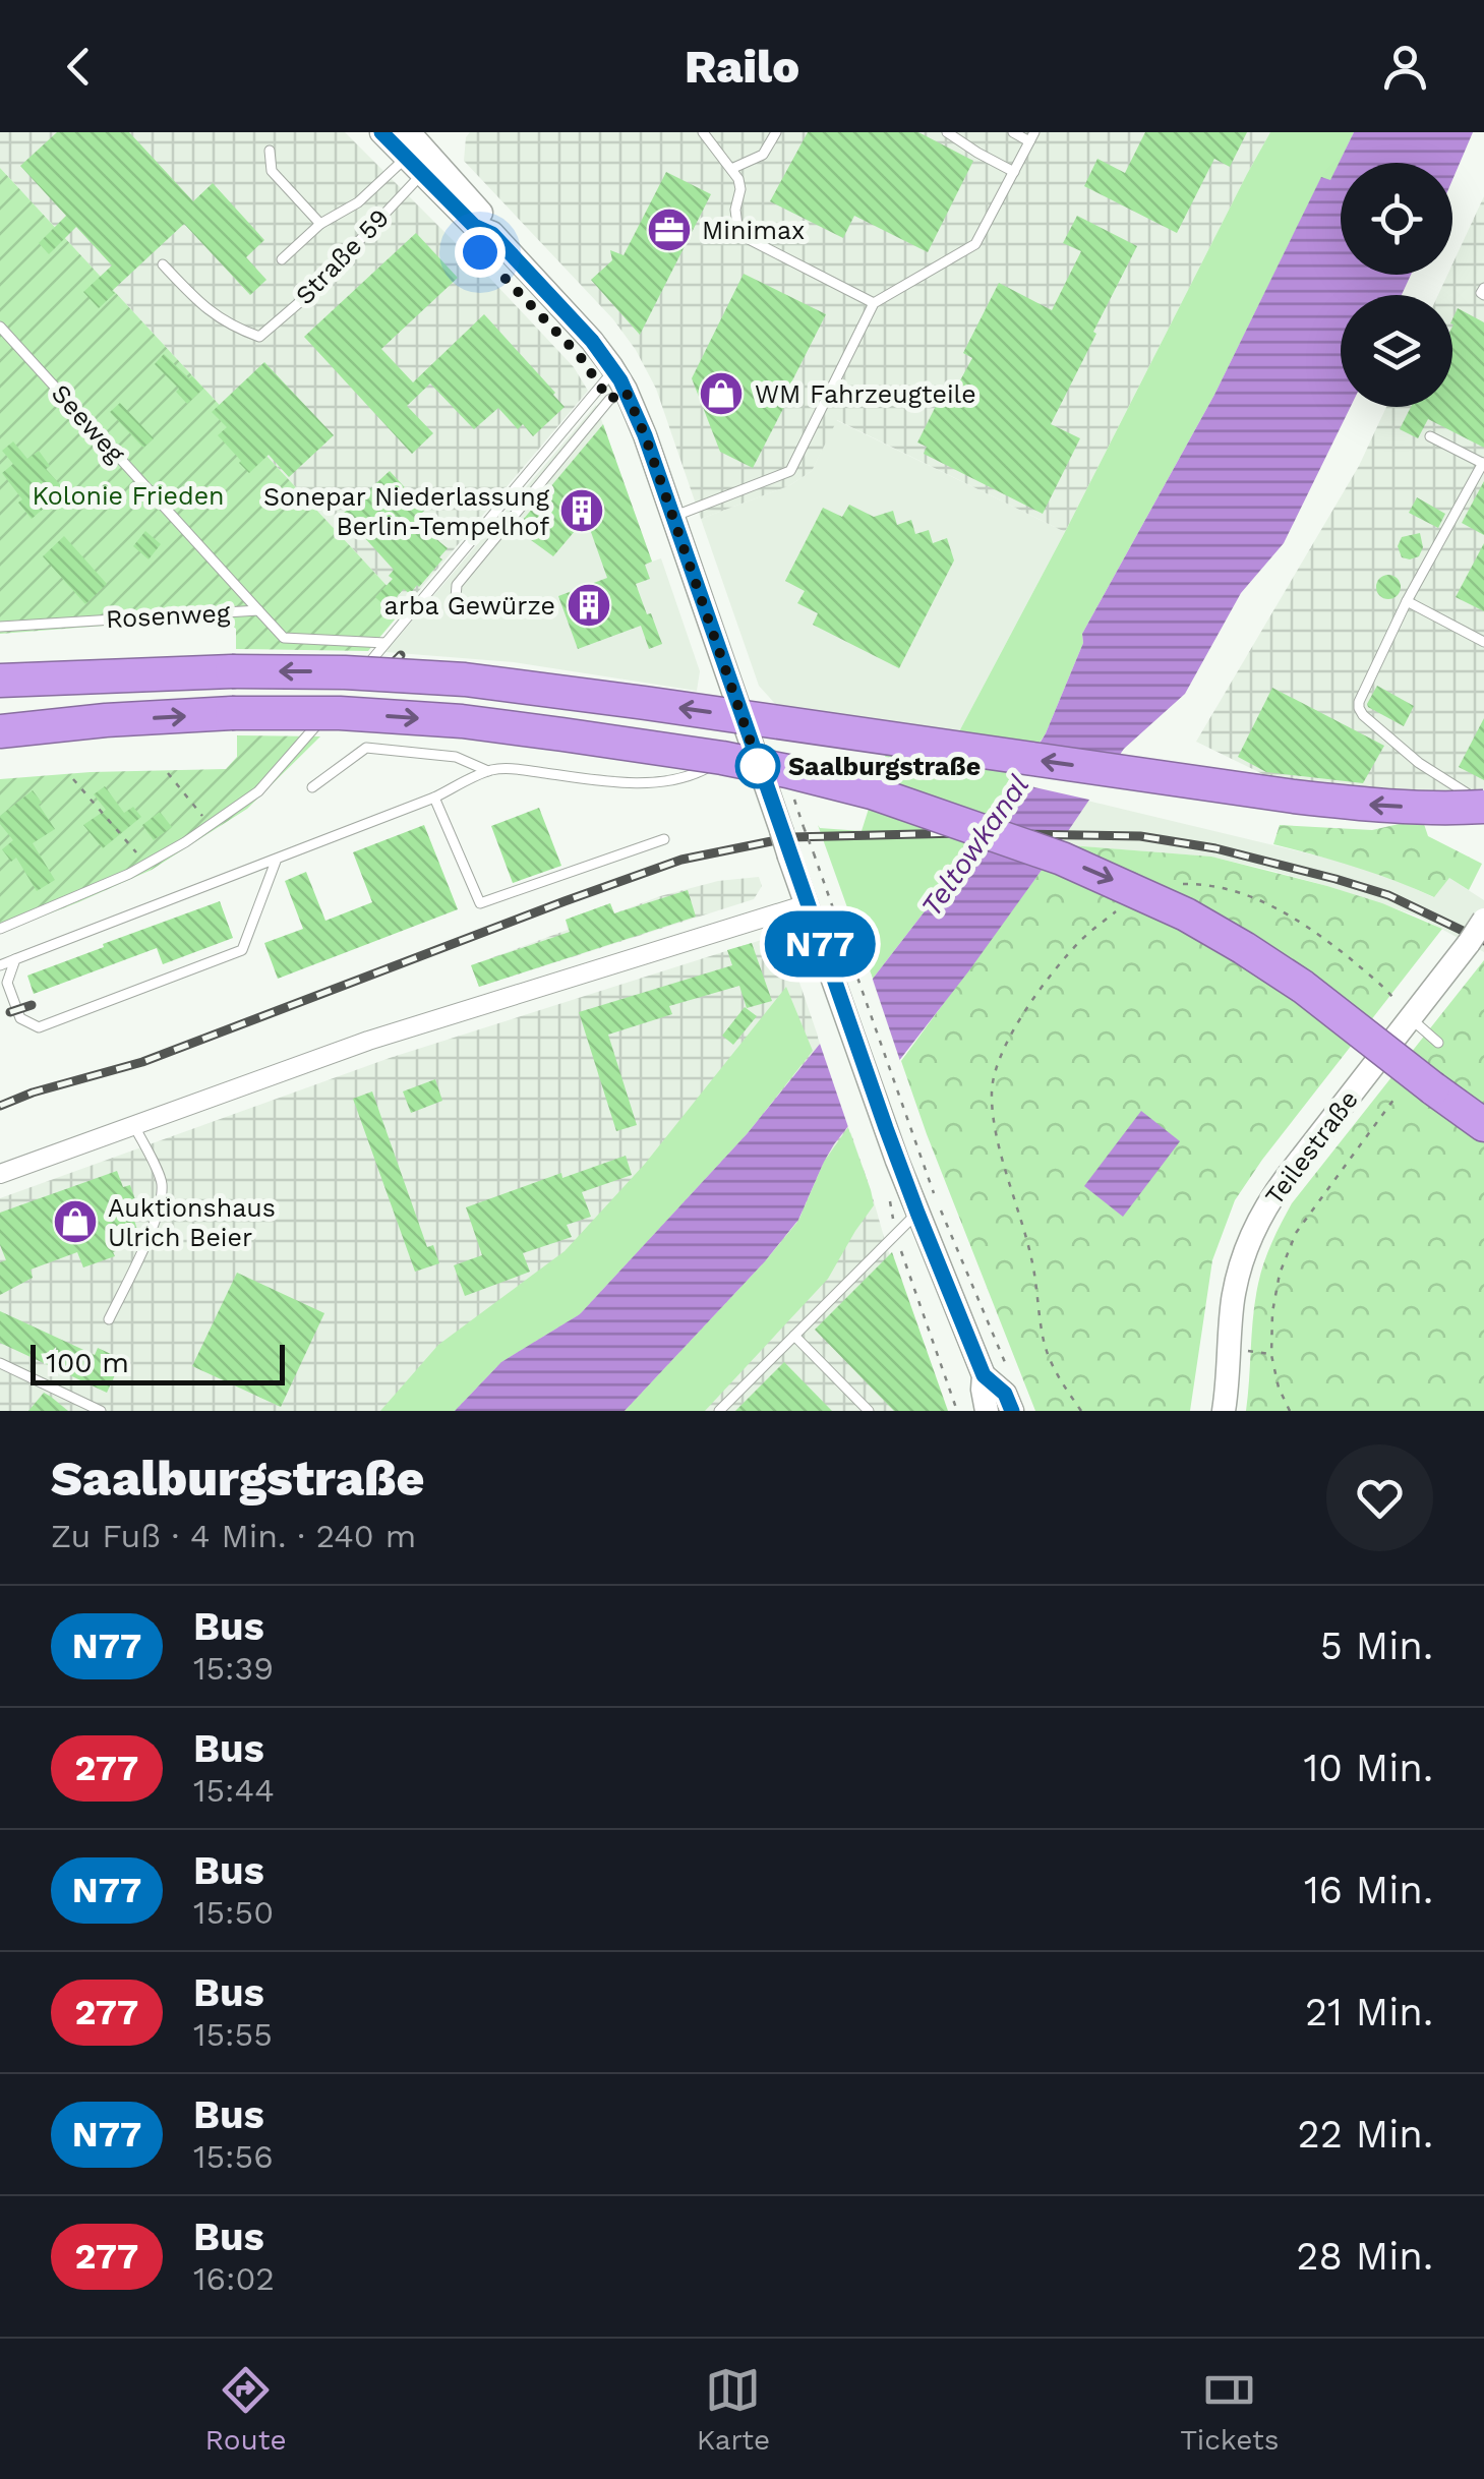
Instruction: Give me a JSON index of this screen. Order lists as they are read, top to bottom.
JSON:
{
  "streets": {
    "street": ["Teilestraße"],
    "lane": ["Straße 59", "Seeweg", "Rosenweg"]
  },
  "crossings": [
    ["Seeweg", "Rosenweg"]
  ],
  "water": ["Teltowkanal"],
  "parks": ["Kolonie Frieden"],
  "places": {
    "office": ["Minimax"],
    "shop": ["WM Fahrzeugteile", "Auktionshaus Ulrich Beier"],
    "building": ["Sonepar Niederlassung Berlin-Tempelhof", "arba Gewürze"],
    "other": ["Saalburgstraße"]
  },
  "lines": ["bus line N77"],
  "scale_bar": "100 m",
  "page": {
    "header": "Railo",
    "on_map": "N77",
    "scale": "100 m",
    "heading": ["Saalburgstraße", "Zu Fuß · 4 Min. · 240 m"],
    "list": [
      {
        "mark": "N77",
        "name": "Bus",
        "note": "15:39",
        "value": "5 Min."
      },
      {
        "mark": "277",
        "name": "Bus",
        "note": "15:44",
        "value": "10 Min."
      },
      {
        "mark": "N77",
        "name": "Bus",
        "note": "15:50",
        "value": "16 Min."
      },
      {
        "mark": "277",
        "name": "Bus",
        "note": "15:55",
        "value": "21 Min."
      },
      {
        "mark": "N77",
        "name": "Bus",
        "note": "15:56",
        "value": "22 Min."
      },
      {
        "mark": "277",
        "name": "Bus",
        "note": "16:02",
        "value": "28 Min."
      }
    ],
    "tabs": ["Route", "Karte", "Tickets"]
  }
}
